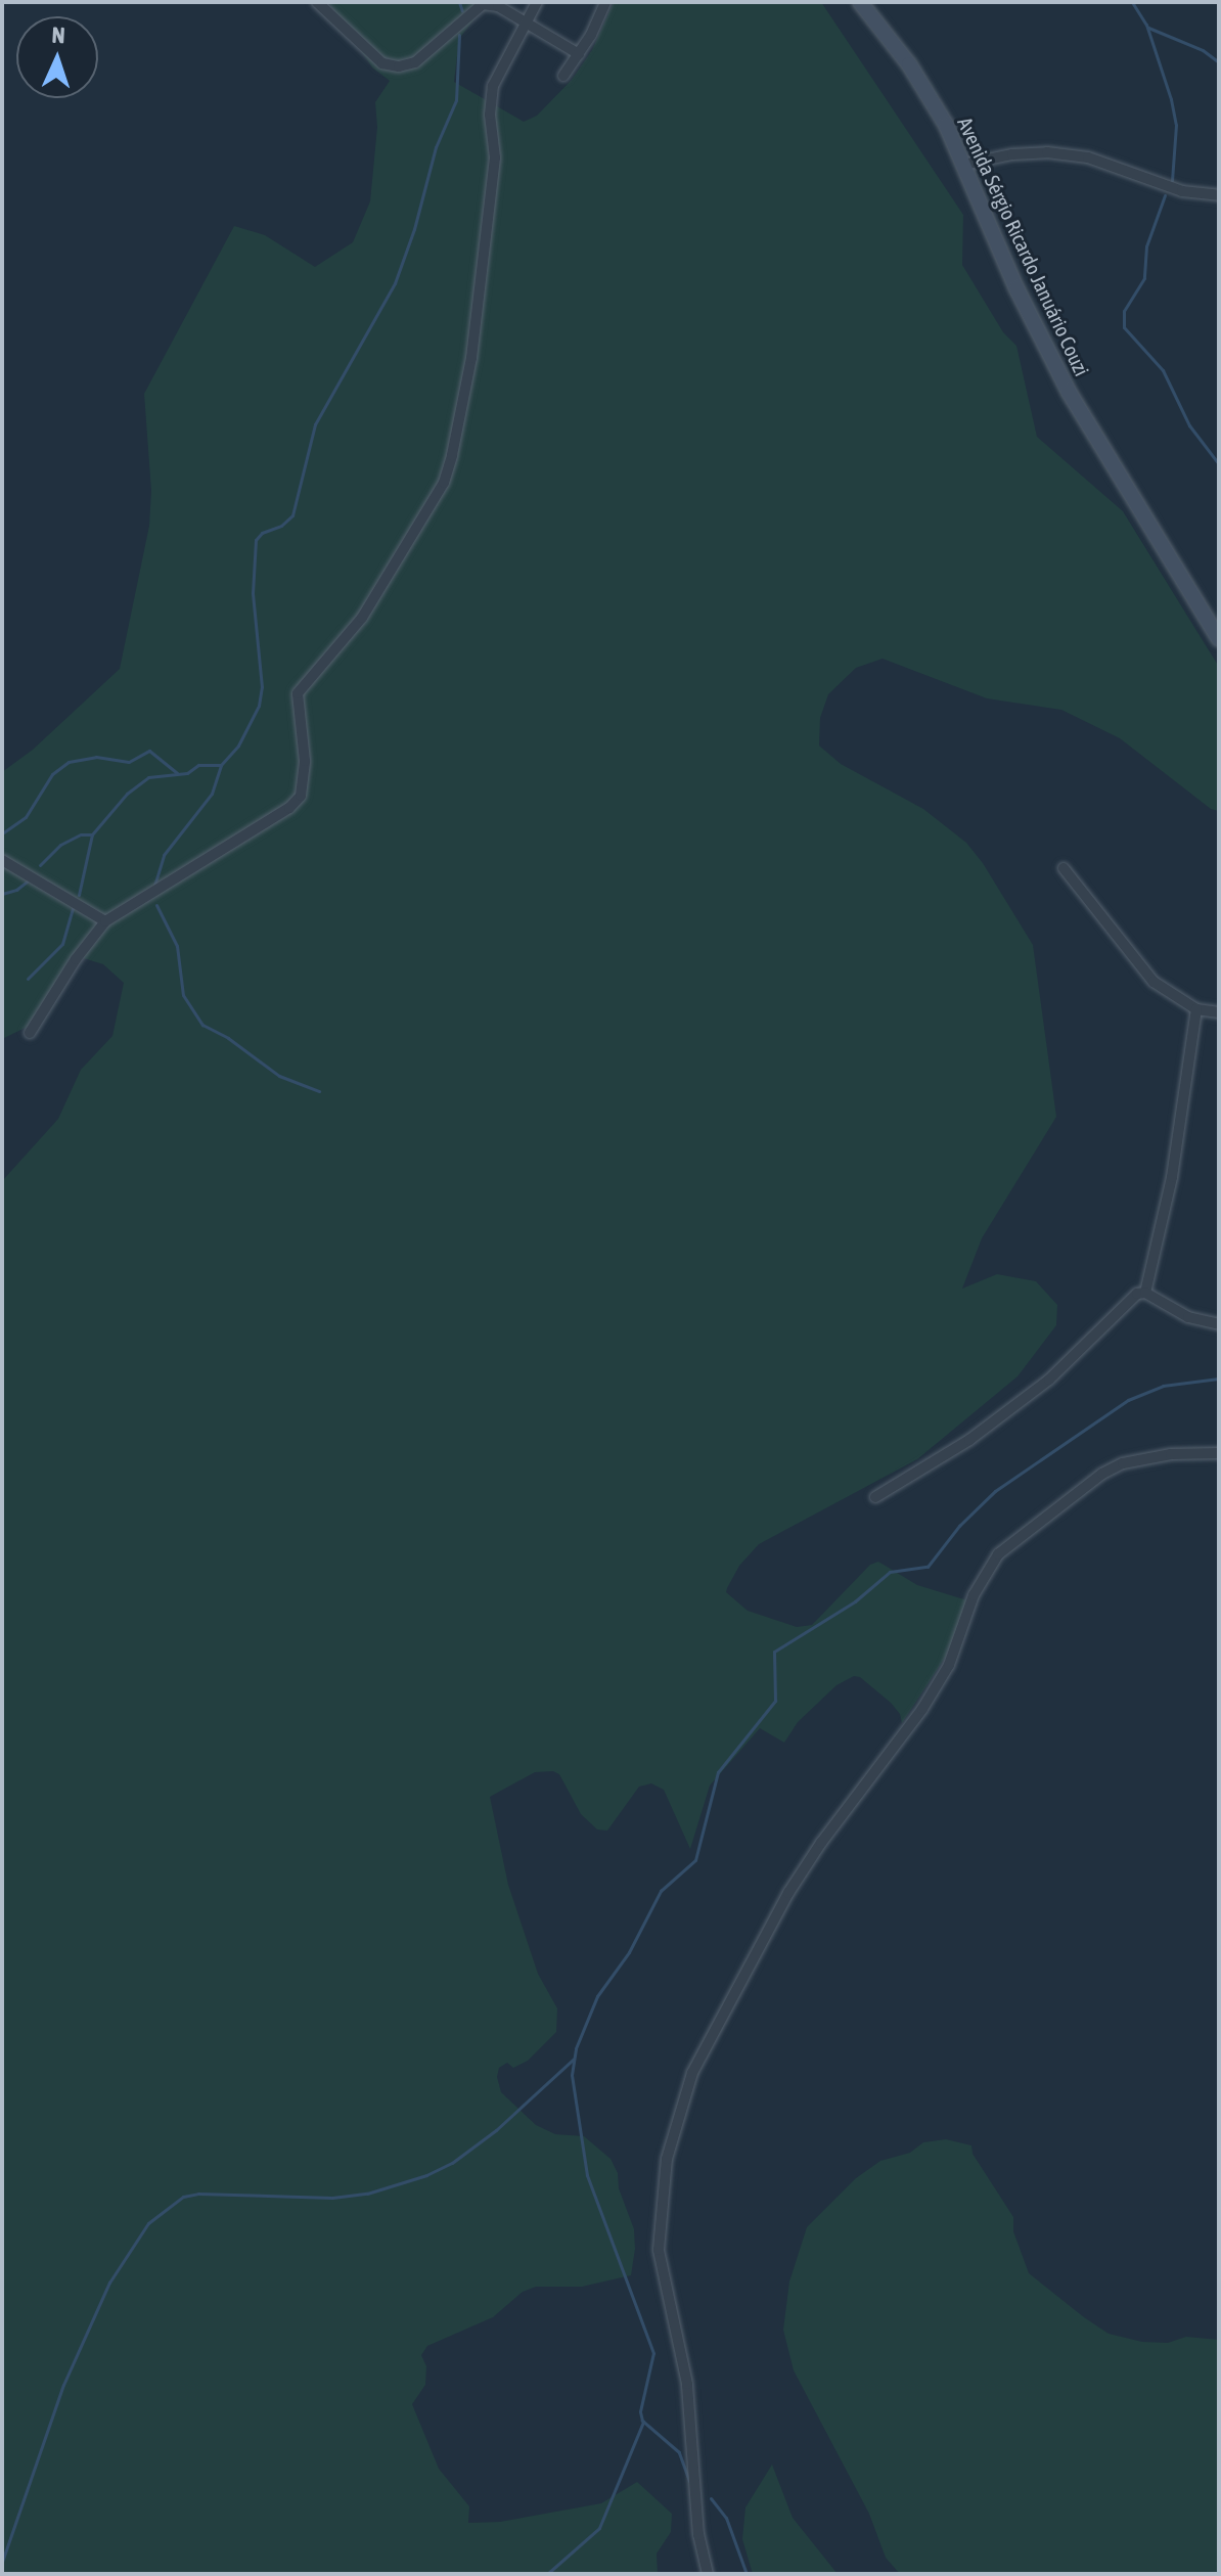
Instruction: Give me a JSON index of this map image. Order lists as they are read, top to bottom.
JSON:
{
  "streets": {
    "street": ["Avenida Sérgio Ricardo Januário Couzi"]
  },
  "north": "top"
}
